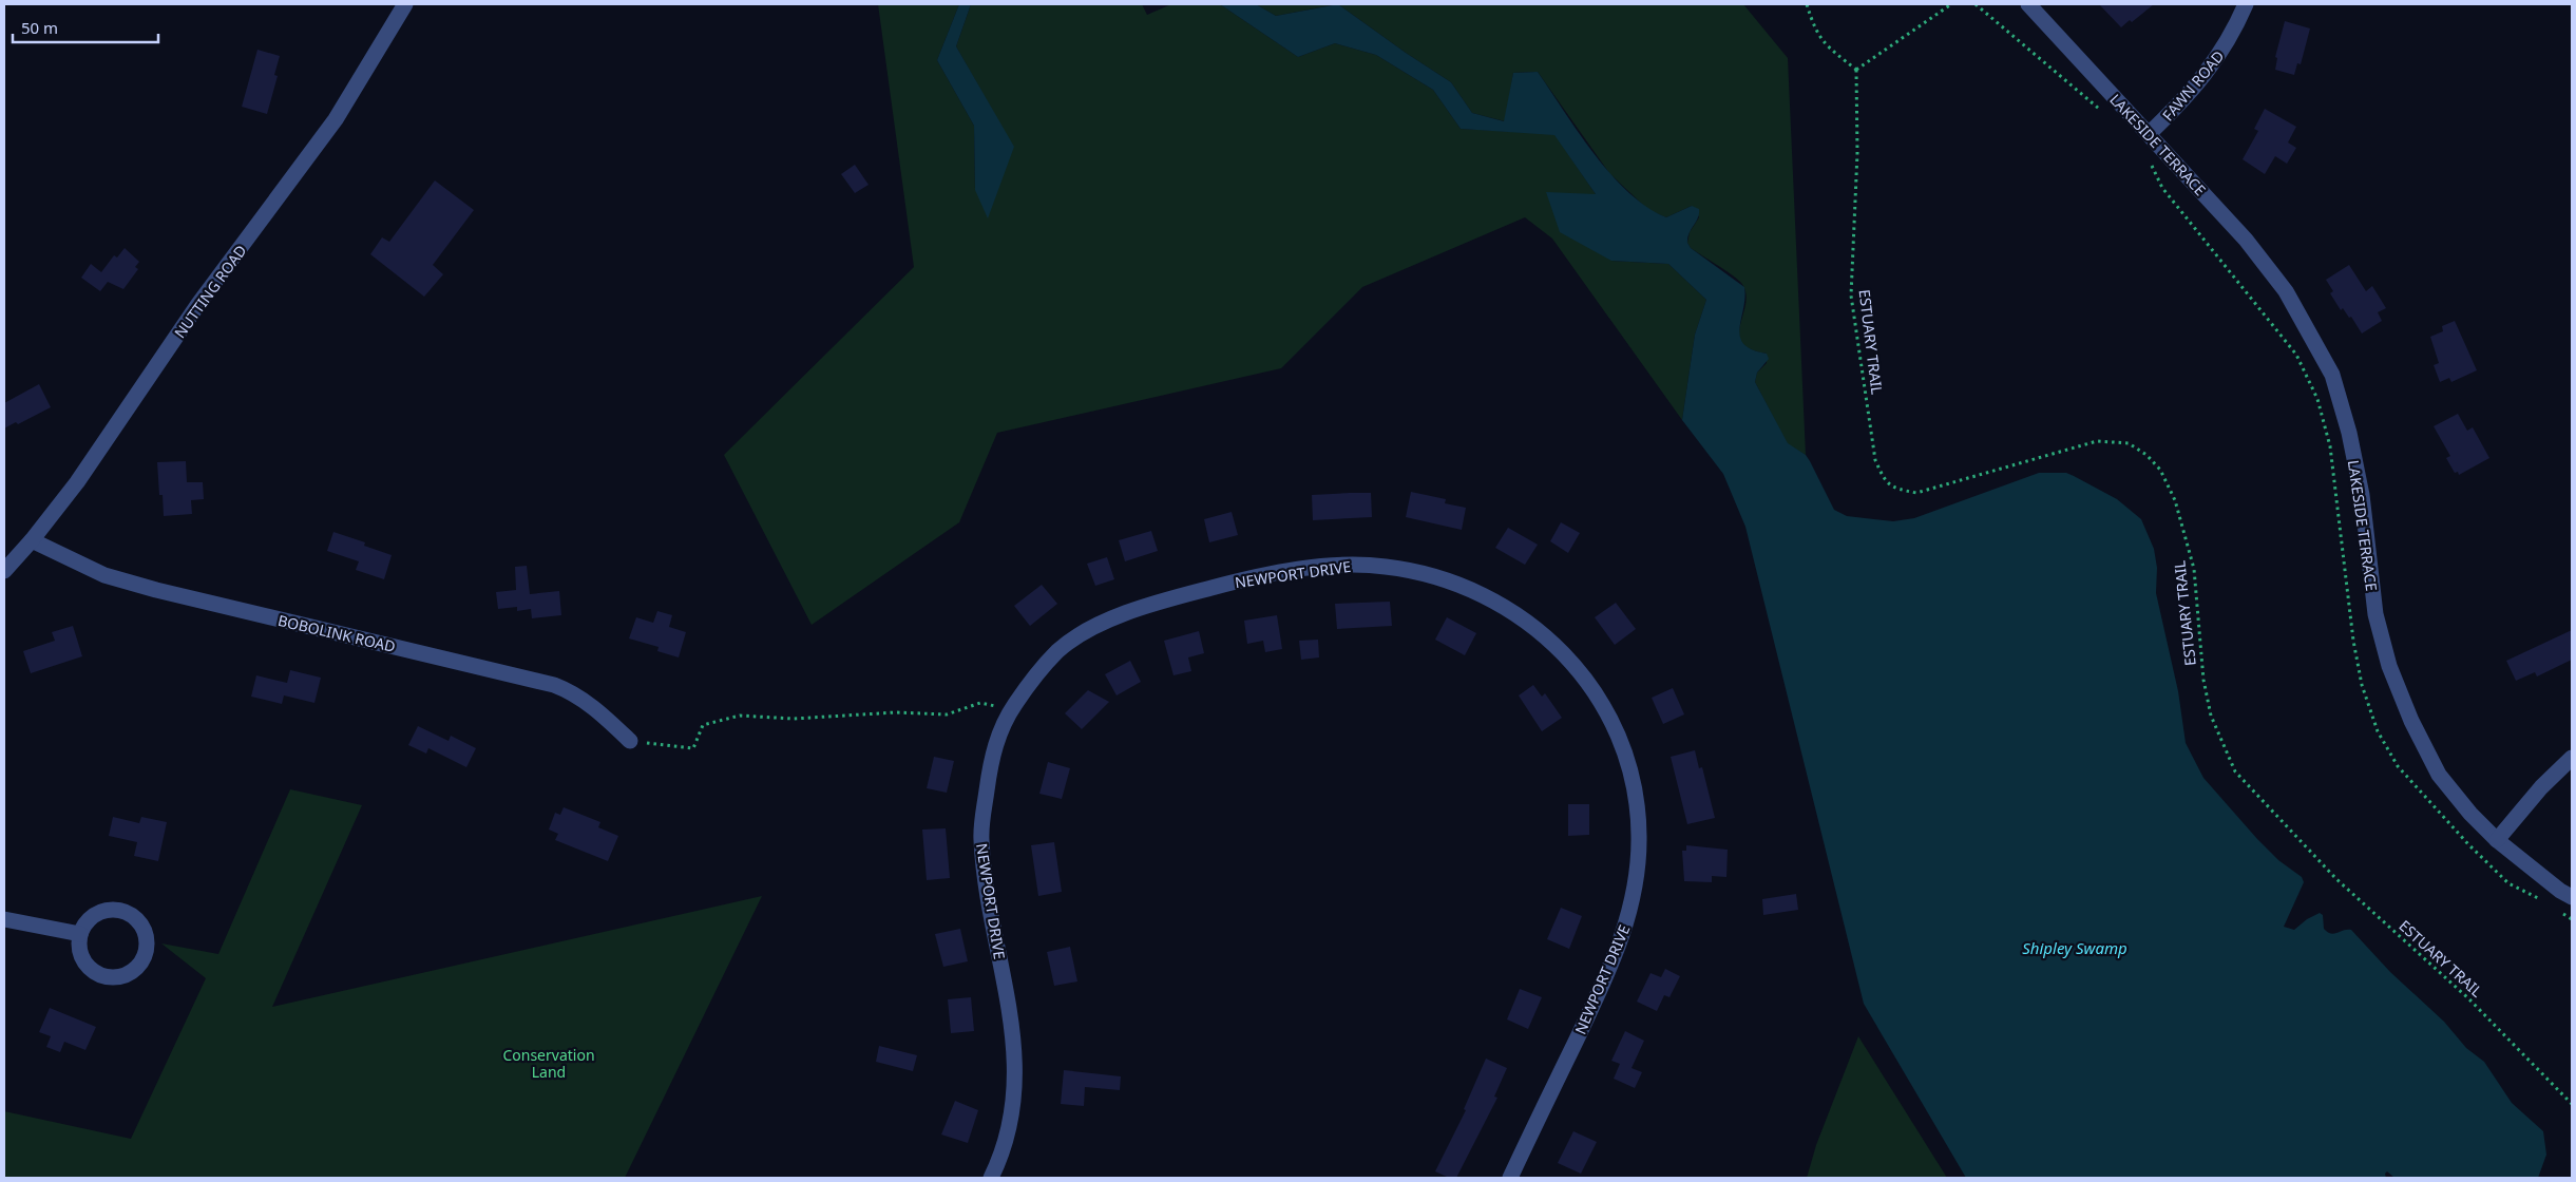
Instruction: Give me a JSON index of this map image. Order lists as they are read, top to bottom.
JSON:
{
  "streets": {
    "street": [
      "FAWN ROAD",
      "LAKESIDE TERRACE",
      "NUTTING ROAD",
      "NEWPORT DRIVE",
      "BOBOLINK ROAD"
    ],
    "path": ["ESTUARY TRAIL"]
  },
  "crossings": [
    ["FAWN ROAD", "LAKESIDE TERRACE"],
    ["NUTTING ROAD", "BOBOLINK ROAD"]
  ],
  "water": ["Shipley Swamp"],
  "parks": ["Conservation Land"],
  "scale_bar": "50 m"
}
